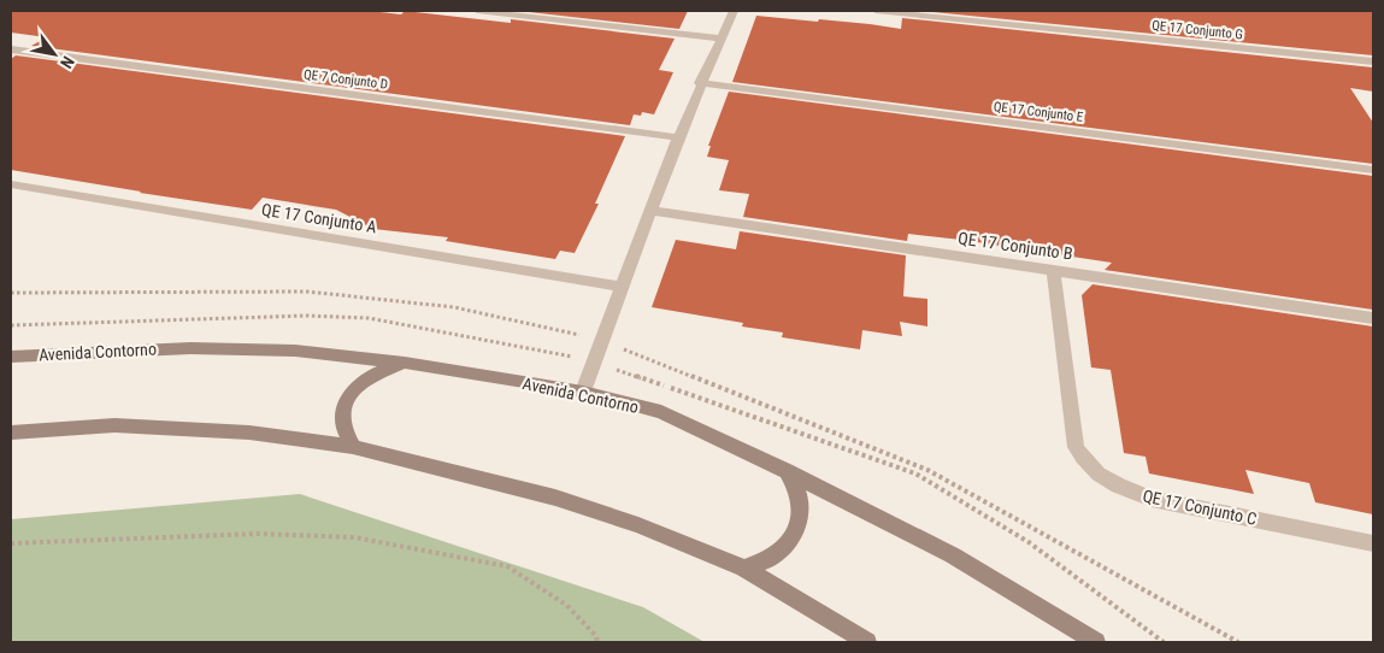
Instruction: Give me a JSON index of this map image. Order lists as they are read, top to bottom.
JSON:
{
  "streets": {
    "main road": ["Avenida Contorno"],
    "street": [
      "QE 17 Conjunto G",
      "QE 7 Conjunto D",
      "QE 17 Conjunto E",
      "QE 17 Conjunto A",
      "QE 17 Conjunto B",
      "QE 17 Conjunto C"
    ]
  },
  "crossings": [
    ["QE 17 Conjunto B", "QE 17 Conjunto C"]
  ],
  "north": "bottom right"
}
